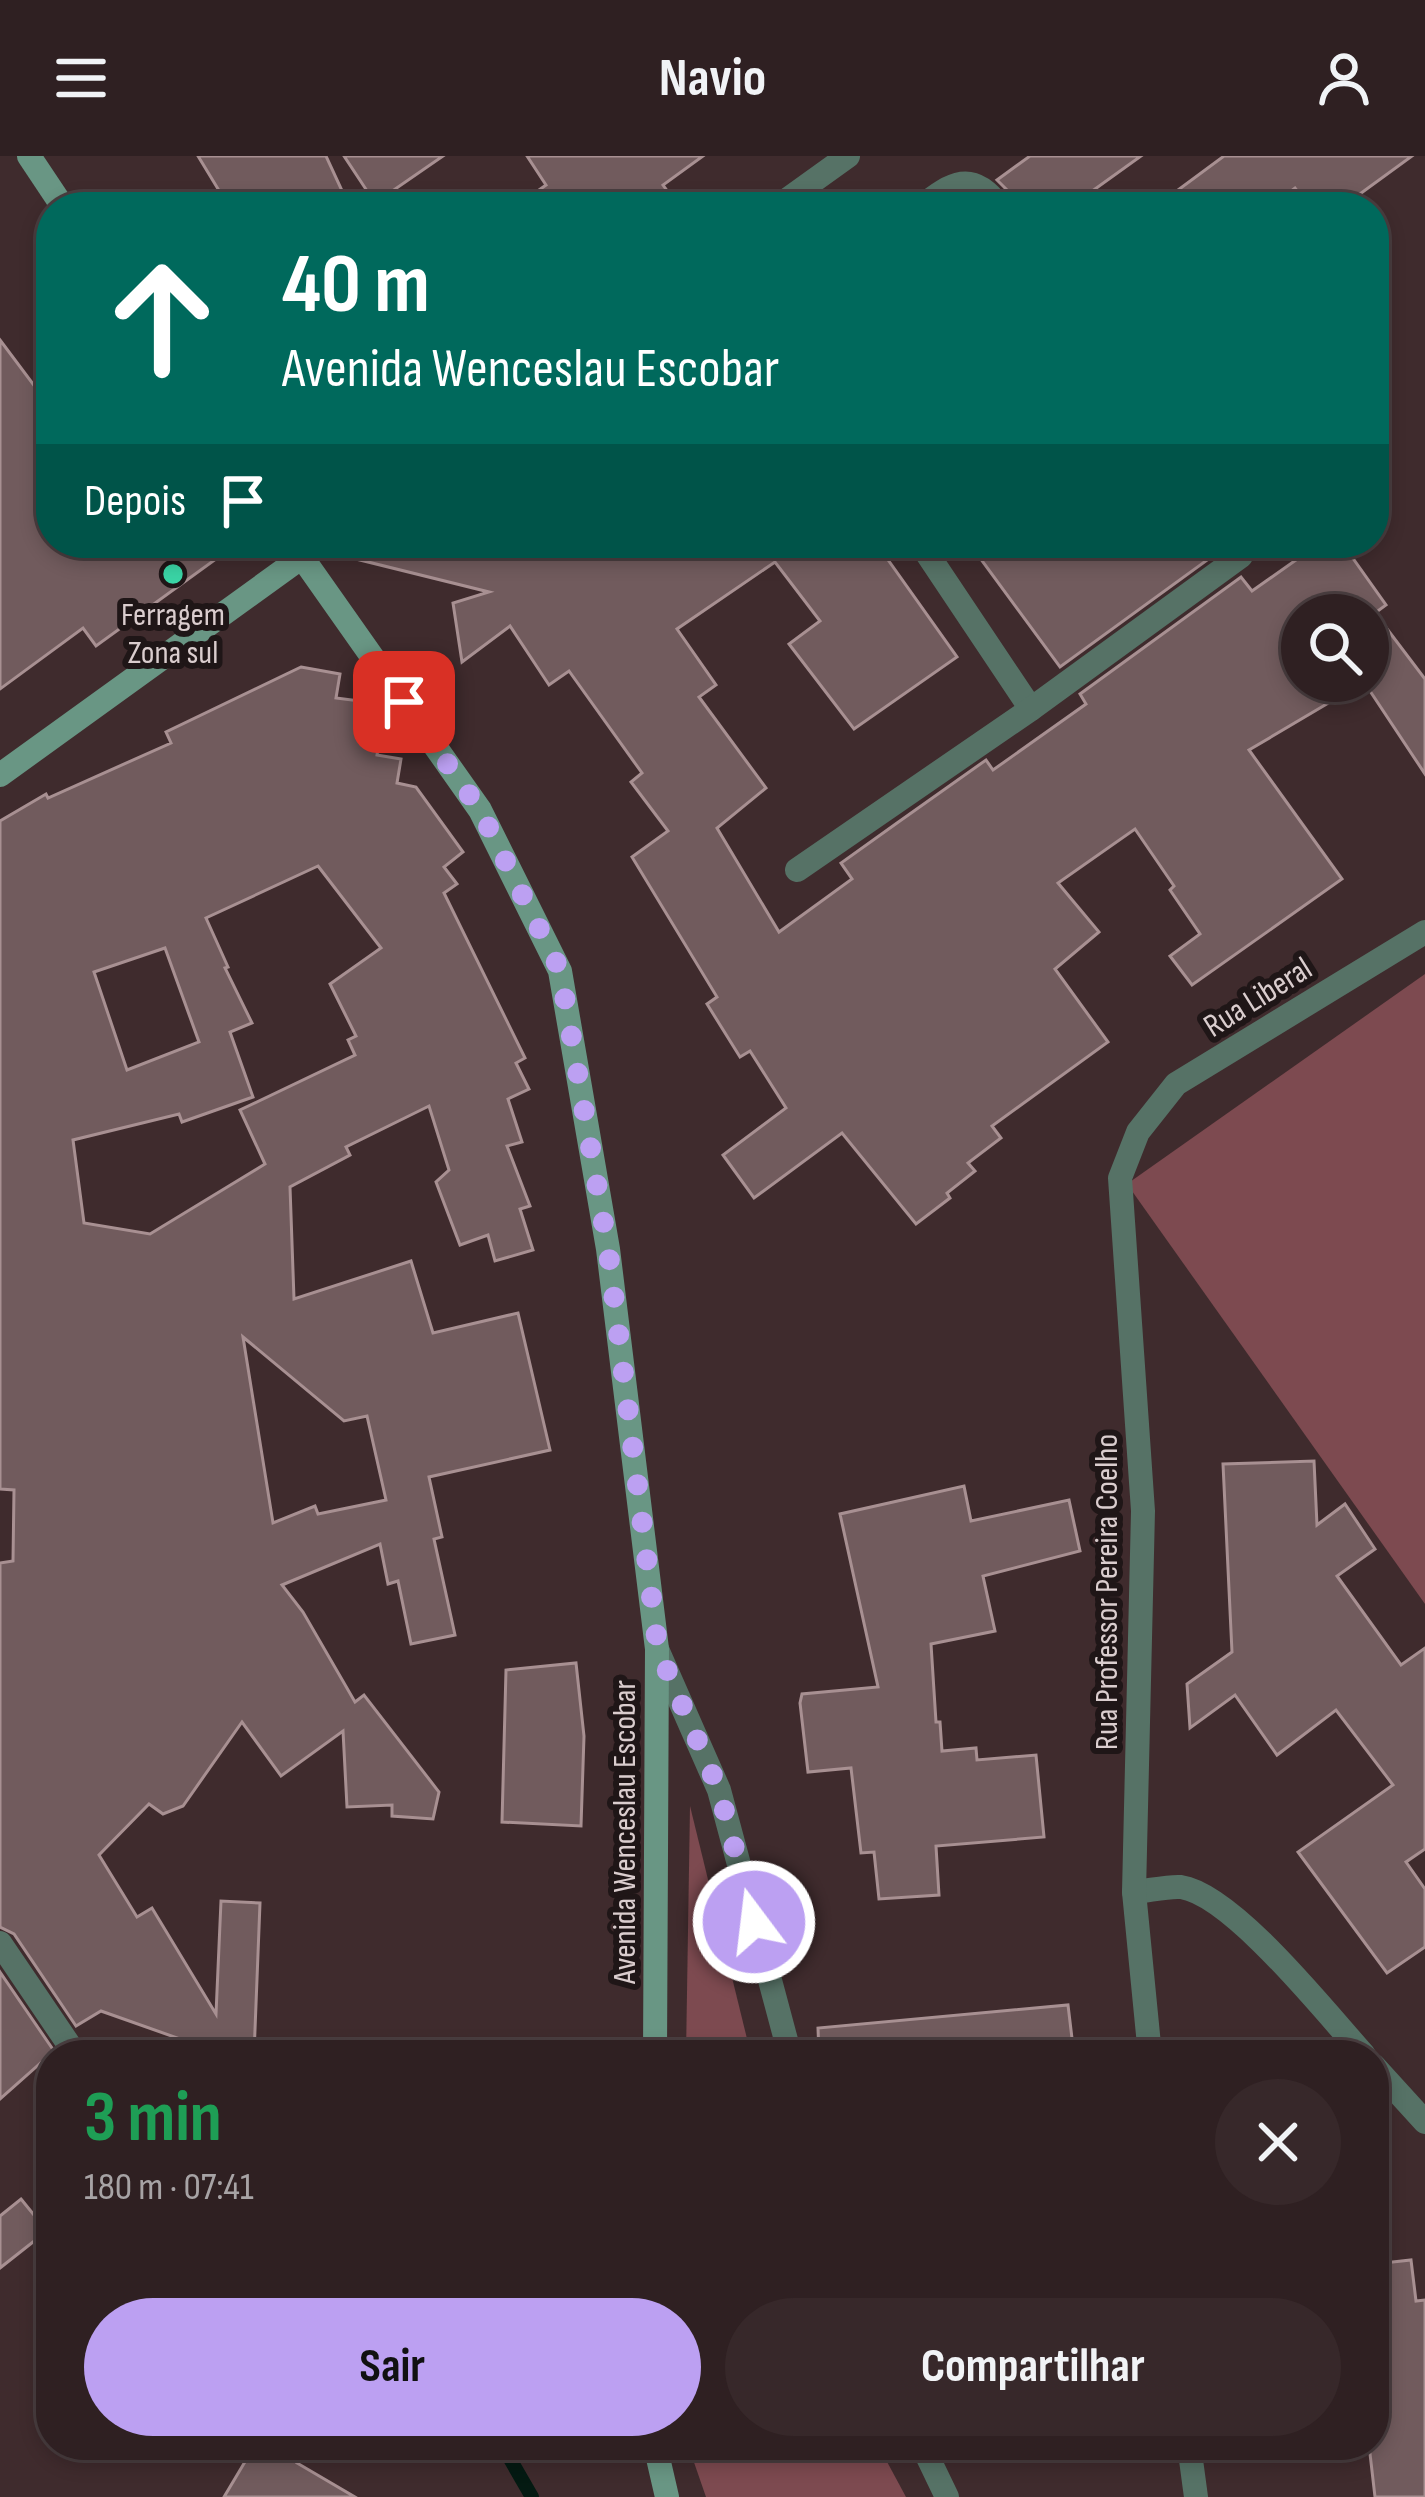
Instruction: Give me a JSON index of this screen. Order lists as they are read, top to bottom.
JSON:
{
  "streets": {
    "main road": ["Avenida Wenceslau Escobar"],
    "street": ["Rua Liberal", "Rua Professor Pereira Coelho"]
  },
  "crossings": [
    ["Rua Liberal", "Rua Professor Pereira Coelho"]
  ],
  "places": ["Ferragem Zona sul"],
  "page": {
    "header": "Navio",
    "turn": ["40 m", "Avenida Wenceslau Escobar"],
    "then": "Depois",
    "heading": ["3 min", "180 m · 07:41"],
    "buttons": ["Sair", "Compartilhar"]
  }
}
